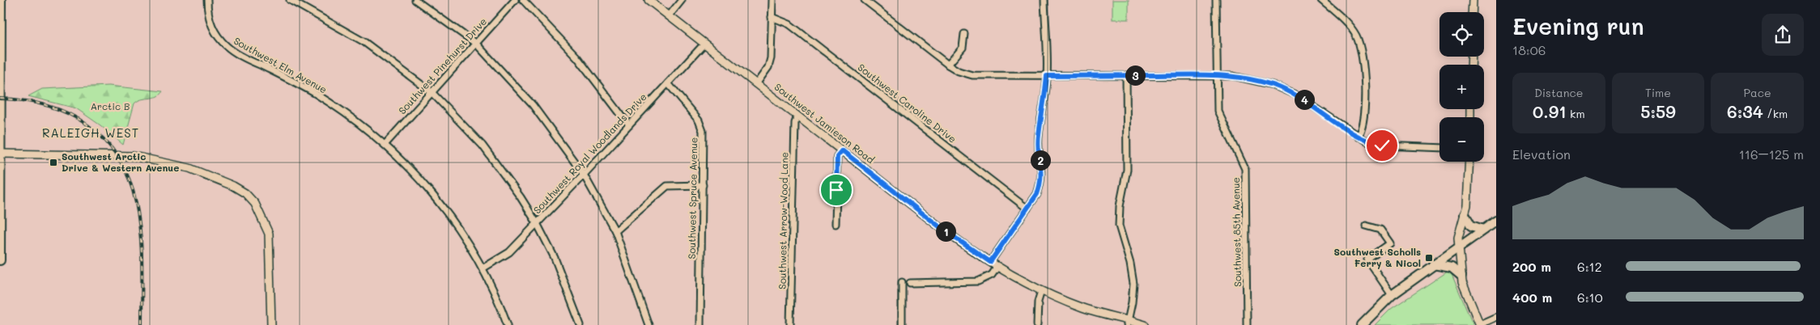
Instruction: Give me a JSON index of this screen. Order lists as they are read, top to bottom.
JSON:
{
  "streets": {
    "street": [
      "Southwest Elm Avenue",
      "Southwest Pinehurst Drive",
      "Southwest Caroline Drive",
      "Southwest Jamieson Road",
      "Southwest Royal Woodlands Drive",
      "Southwest Spruce Avenue",
      "Southwest Arrow-Wood Lane",
      "Southwest 85th Avenue"
    ]
  },
  "crossings": [
    ["Southwest Elm Avenue", "Southwest Pinehurst Drive"],
    ["Southwest Elm Avenue", "Southwest Royal Woodlands Drive"],
    ["Southwest Jamieson Road", "Southwest Royal Woodlands Drive"],
    ["Southwest Jamieson Road", "Southwest Arrow-Wood Lane"],
    ["Southwest Royal Woodlands Drive", "Southwest Spruce Avenue"]
  ],
  "districts": ["RALEIGH WEST"],
  "parks": ["Arctic B"],
  "places": {
    "transit": ["Southwest Arctic Drive & Western Avenue", "Southwest Scholls Ferry & Nicol"]
  },
  "page": {
    "heading": ["Evening run", "18:06"],
    "map_buttons": ["+", "−"],
    "pins": [
      "3",
      "4",
      "2",
      "1"
    ],
    "stats": [
      ["Distance", "0.91 km"],
      ["Time", "5:59"],
      ["Pace", "6:34 /km"]
    ],
    "chart": ["Elevation", "116–125 m"],
    "list": [
      {
        "name": "200 m",
        "note": "6:12"
      },
      {
        "name": "400 m",
        "note": "6:10"
      }
    ]
  }
}
